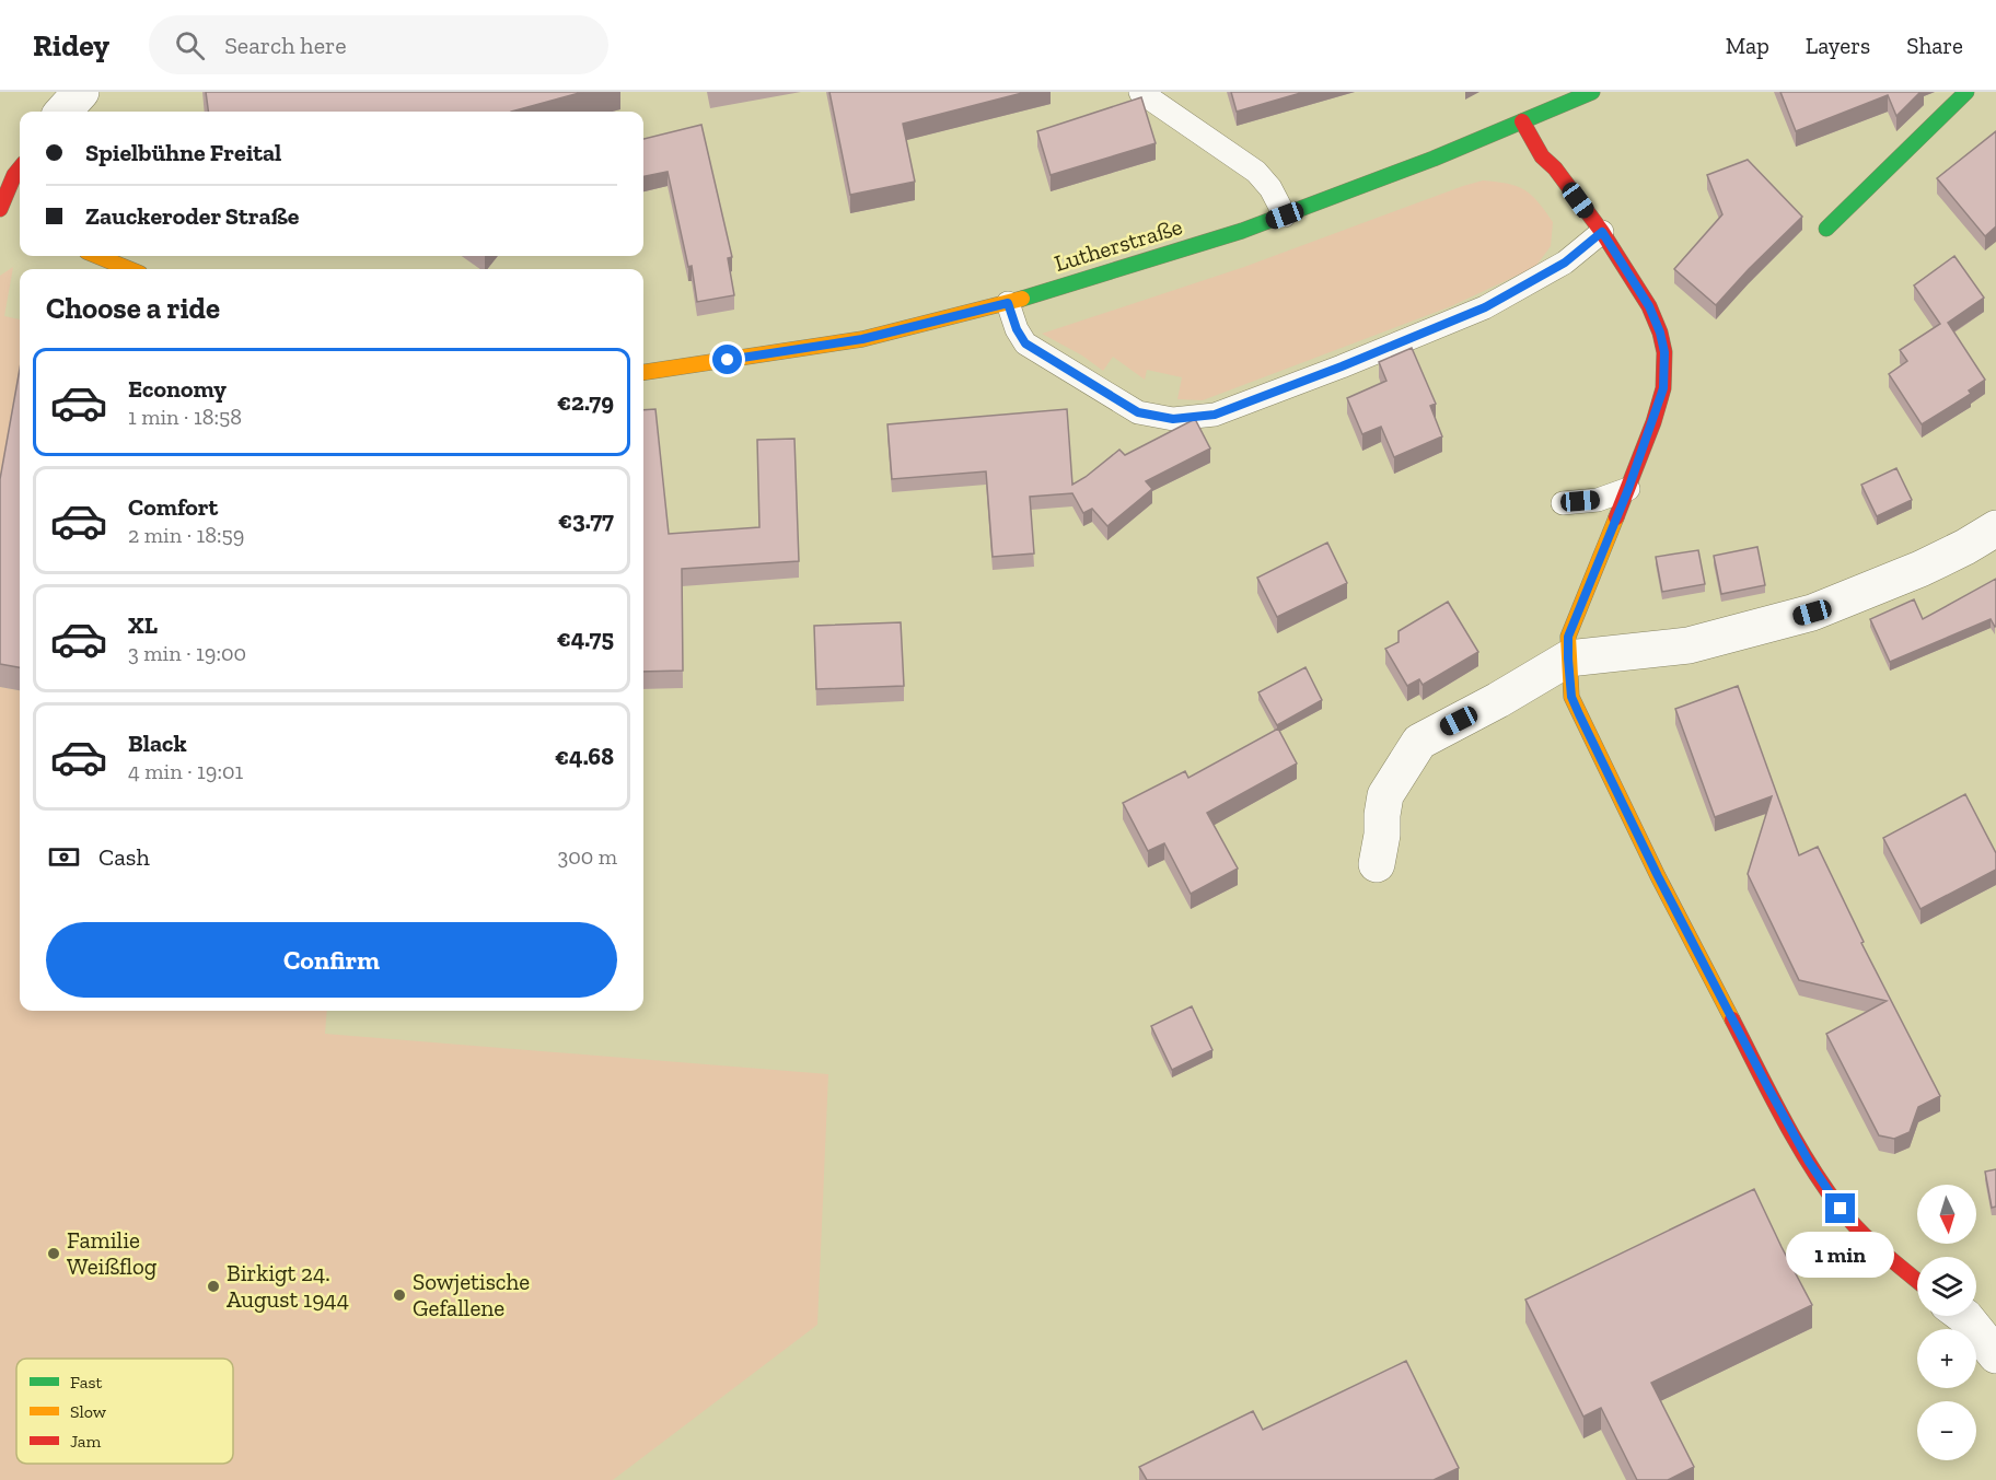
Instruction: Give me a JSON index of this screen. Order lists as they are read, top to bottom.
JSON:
{
  "streets": {
    "street": ["Lutherstraße"]
  },
  "places": ["Familie Weißflog", "Birkigt 24. August 1944", "Sowjetische Gefallene"],
  "legend": ["Fast", "Slow", "Jam"],
  "north": "bottom",
  "page": {
    "header": "Ridey",
    "search": "Search here",
    "nav": ["Map", "Layers", "Share"],
    "banner": ["Spielbühne Freital", "Zauckeroder Straße"],
    "heading": "Choose a ride",
    "list": [
      {
        "name": "Economy",
        "note": "1 min · 18:58",
        "value": "€2.79"
      },
      {
        "name": "Comfort",
        "note": "2 min · 18:59",
        "value": "€3.77"
      },
      {
        "name": "XL",
        "note": "3 min · 19:00",
        "value": "€4.75"
      },
      {
        "name": "Black",
        "note": "4 min · 19:01",
        "value": "€4.68"
      }
    ],
    "pay": ["Cash", "300 m"],
    "buttons": "Confirm",
    "map_buttons": ["+", "−"],
    "bubble": "1 min"
  }
}
